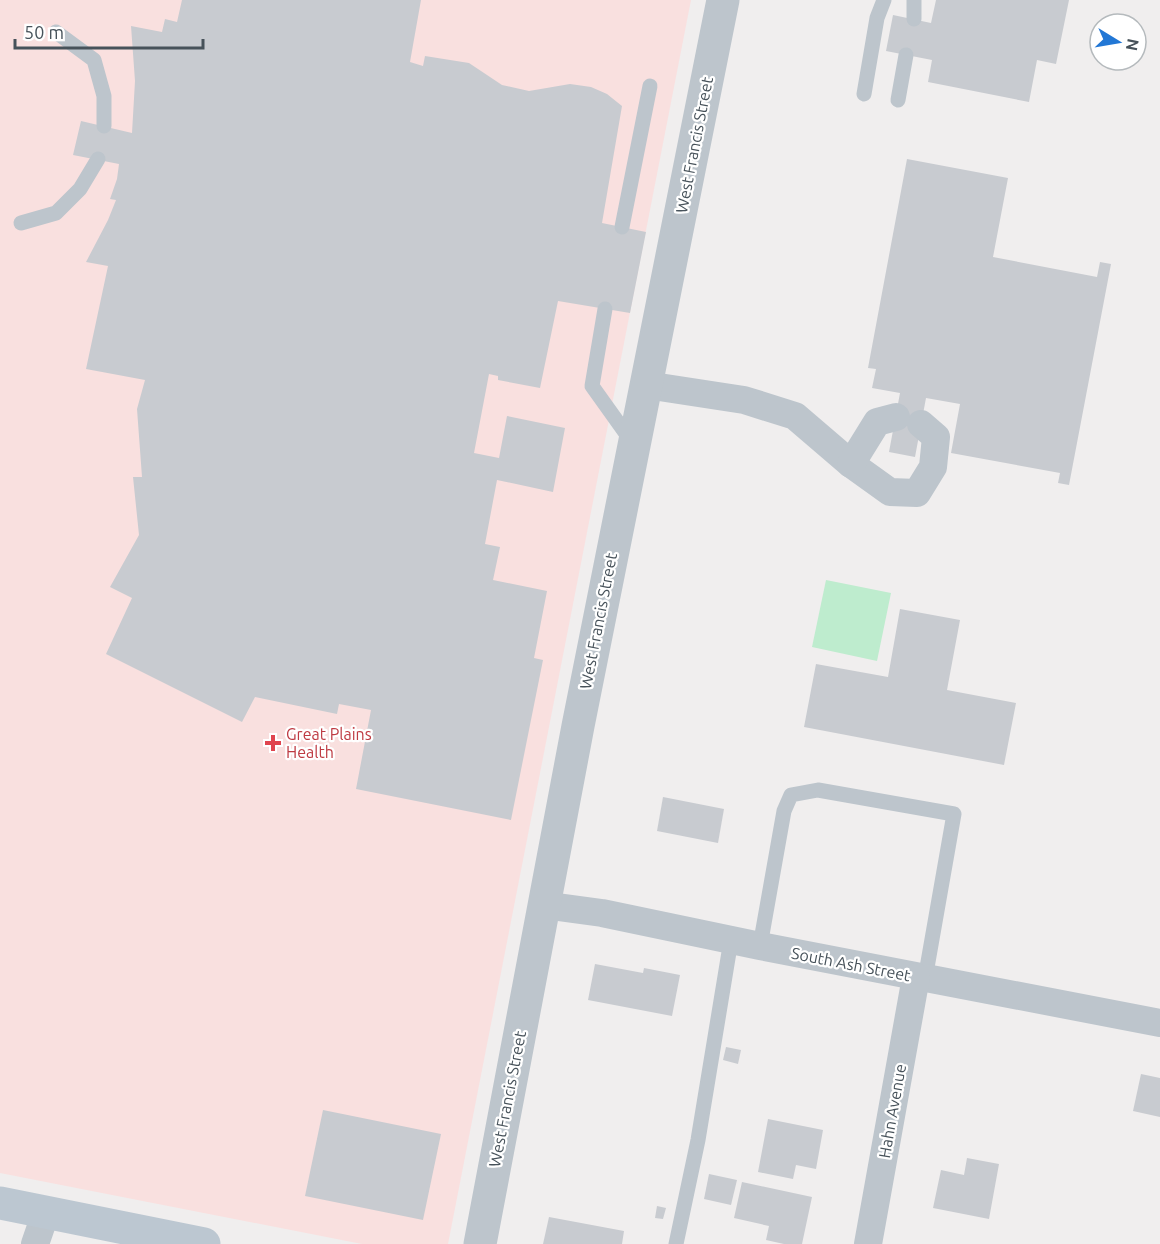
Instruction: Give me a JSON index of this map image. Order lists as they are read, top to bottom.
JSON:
{
  "streets": {
    "street": ["West Francis Street", "South Ash Street", "Hahn Avenue"]
  },
  "crossings": [
    ["West Francis Street", "South Ash Street"],
    ["South Ash Street", "Hahn Avenue"]
  ],
  "places": {
    "health": ["Great Plains Health"]
  },
  "scale_bar": "50 m",
  "north": "right"
}
